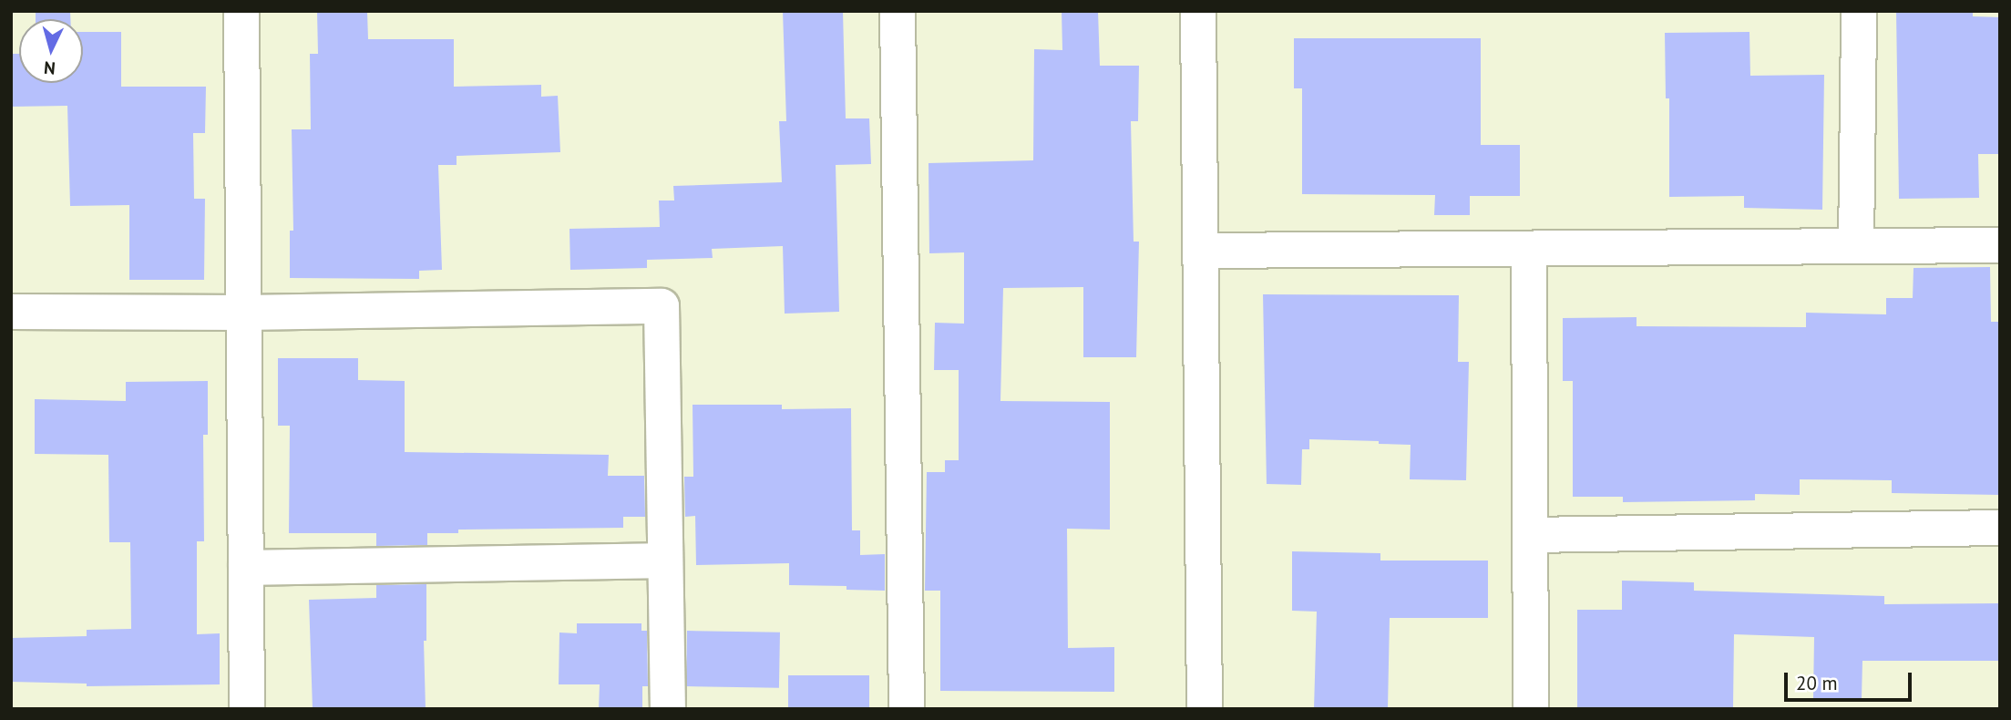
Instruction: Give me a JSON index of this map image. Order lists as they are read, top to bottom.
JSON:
{
  "scale_bar": "20 m",
  "north": "bottom"
}
